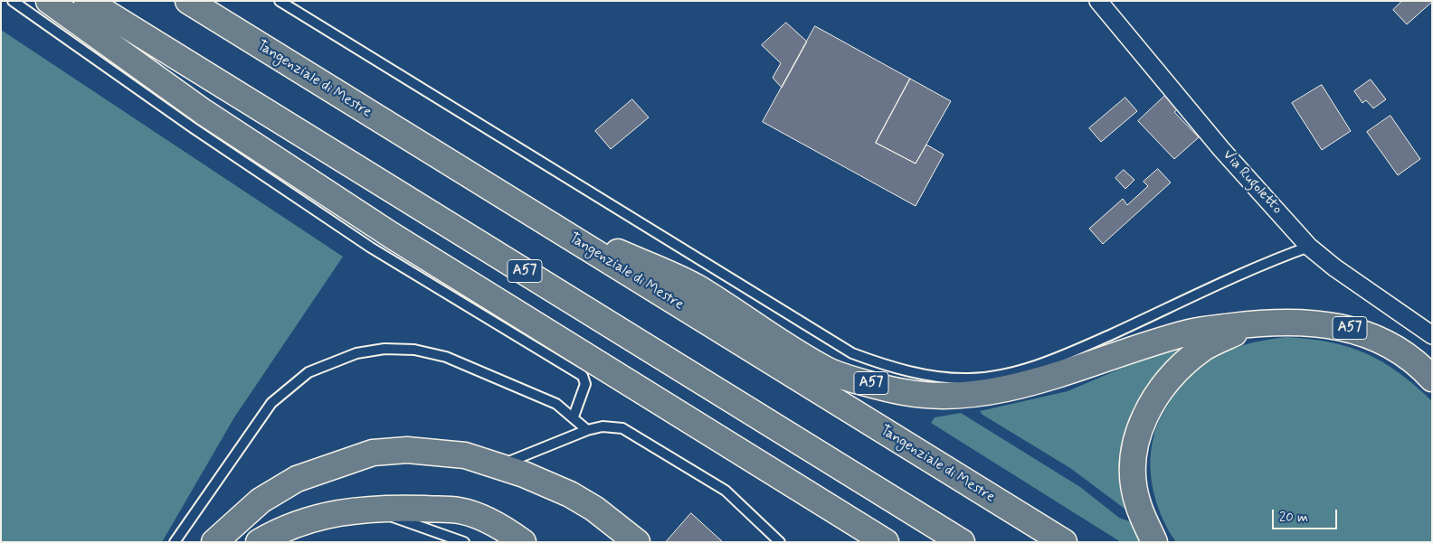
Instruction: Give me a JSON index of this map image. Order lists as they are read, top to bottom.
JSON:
{
  "streets": {
    "highway": ["Tangenziale di Mestre", "A57"],
    "street": ["Via Rugoletto"]
  },
  "crossings": [
    ["Tangenziale di Mestre", "A57"]
  ],
  "scale_bar": "20 m"
}
